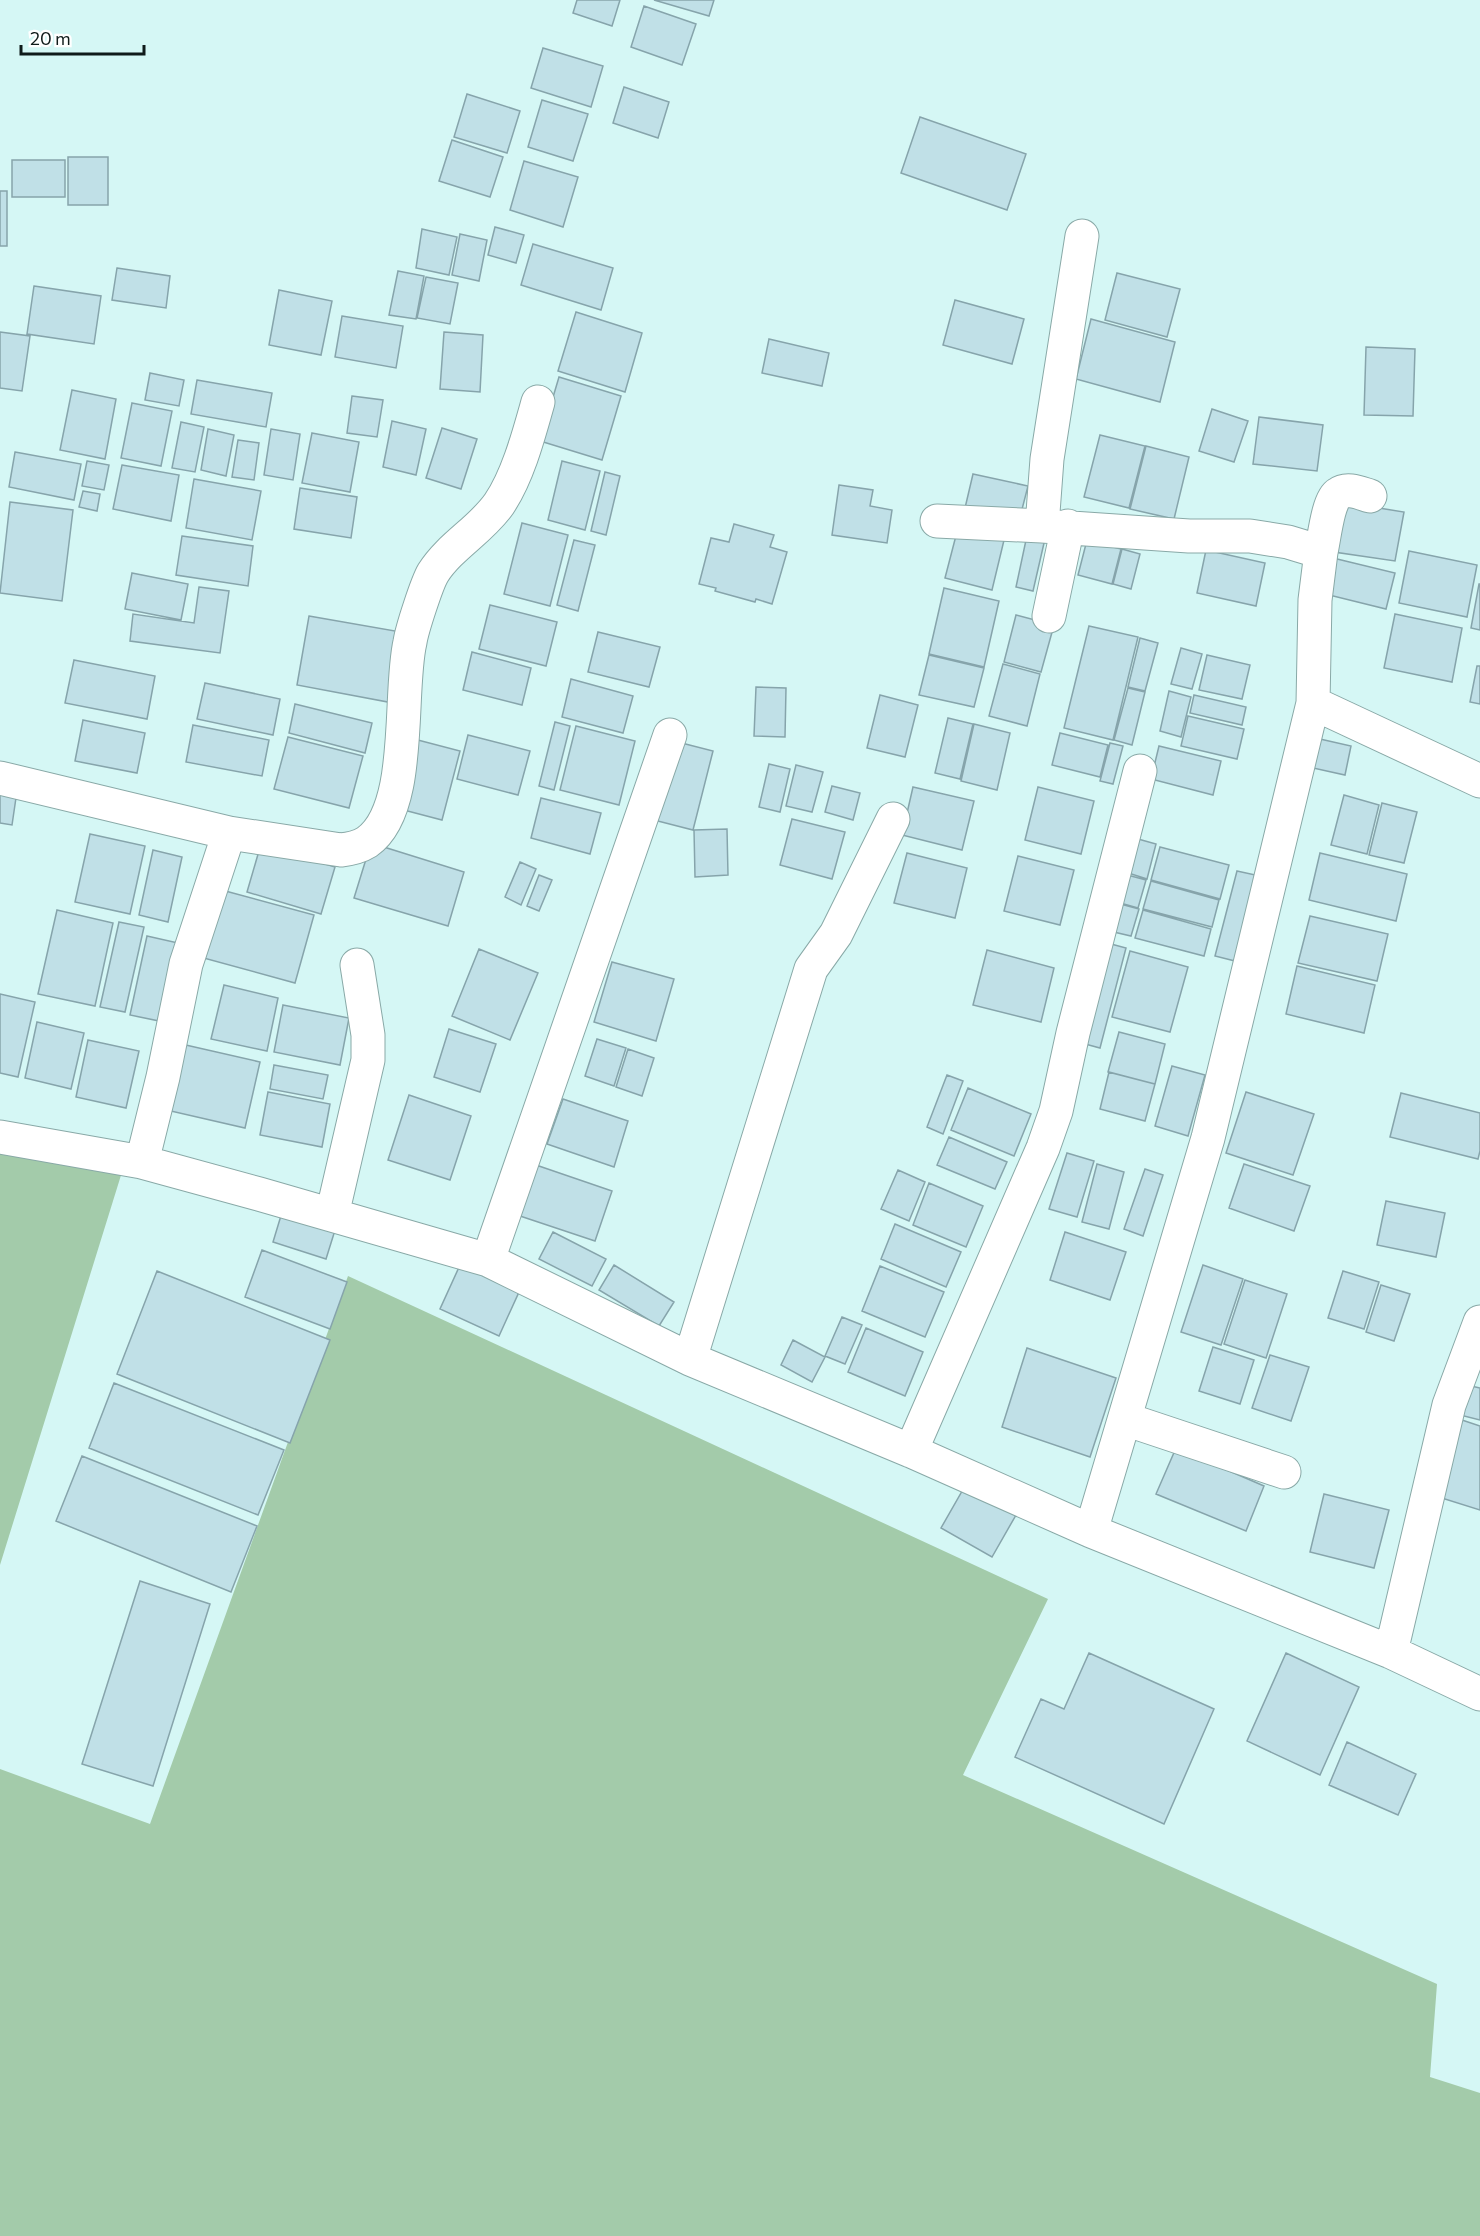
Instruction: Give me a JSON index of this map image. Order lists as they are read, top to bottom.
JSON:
{
  "scale_bar": "20 m"
}
